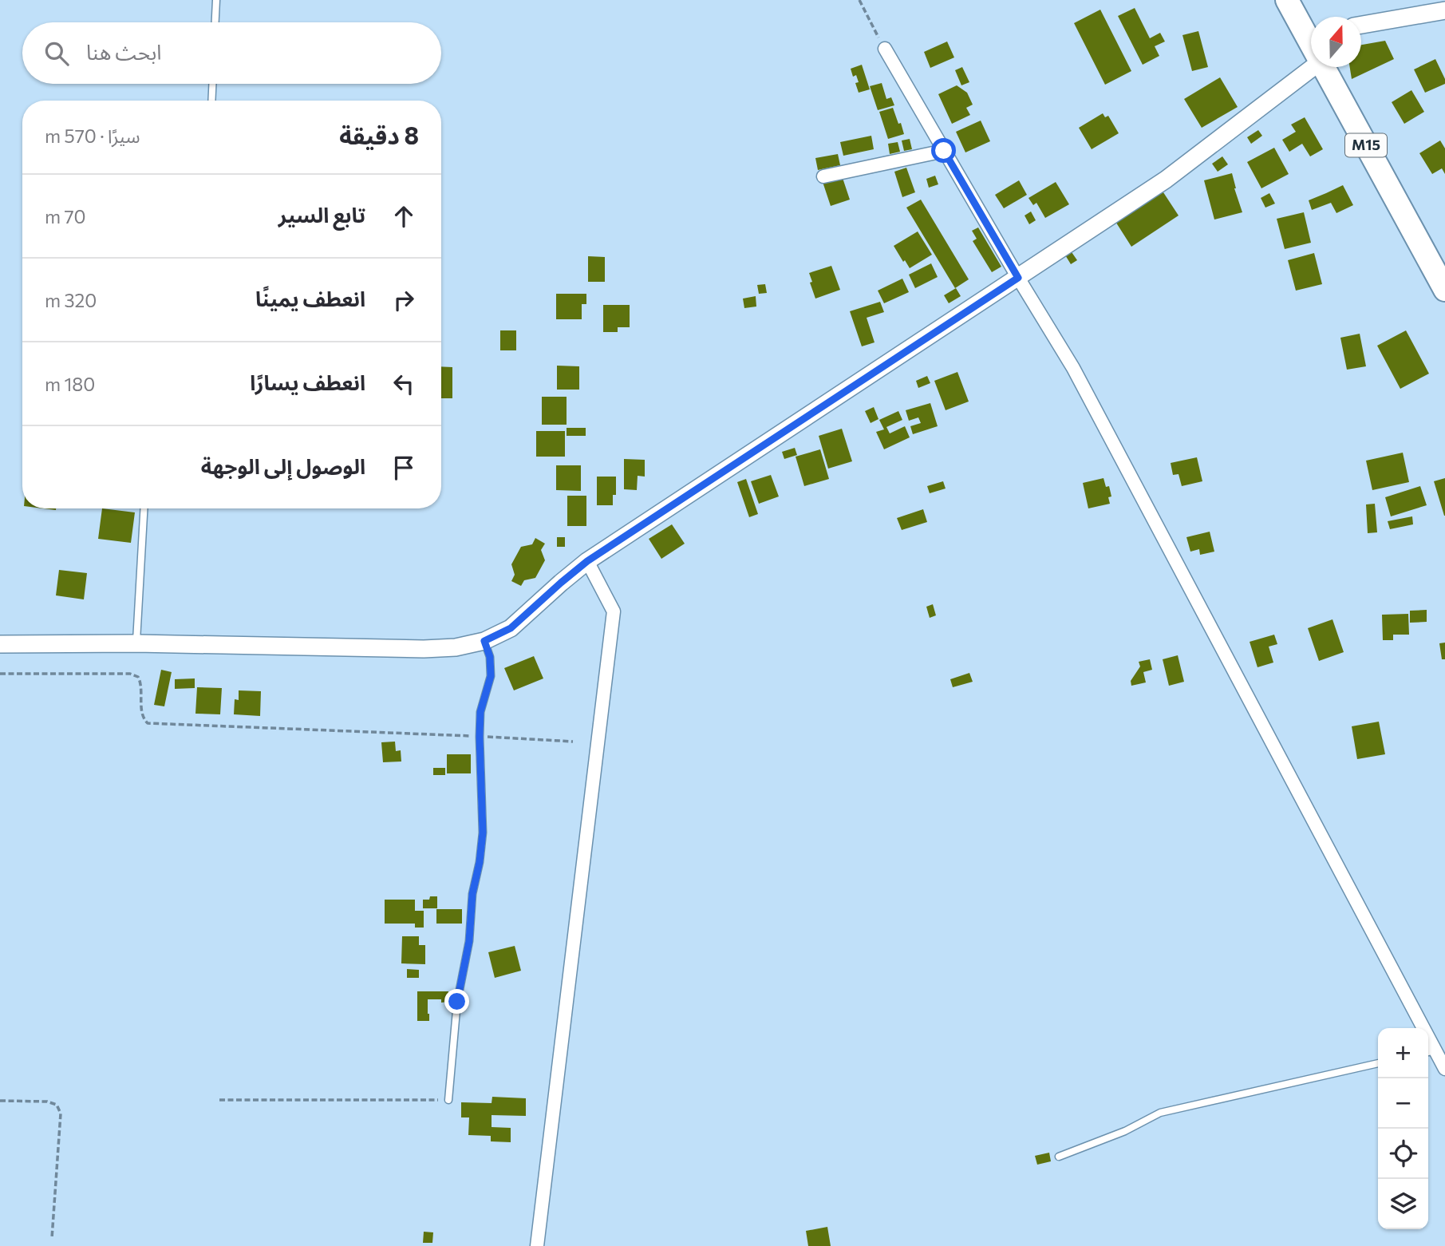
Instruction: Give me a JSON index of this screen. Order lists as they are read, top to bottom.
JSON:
{
  "streets": {
    "highway": ["M15"]
  },
  "north": "top",
  "page": {
    "search": "ابحث هنا",
    "heading": ["8 دقيقة", "سيرًا · 570 m"],
    "list": [
      ["تابع السير", "70 m"],
      ["انعطف يمينًا", "320 m"],
      ["انعطف يسارًا", "180 m"],
      "الوصول إلى الوجهة"
    ],
    "map_buttons": ["+", "−"]
  }
}
